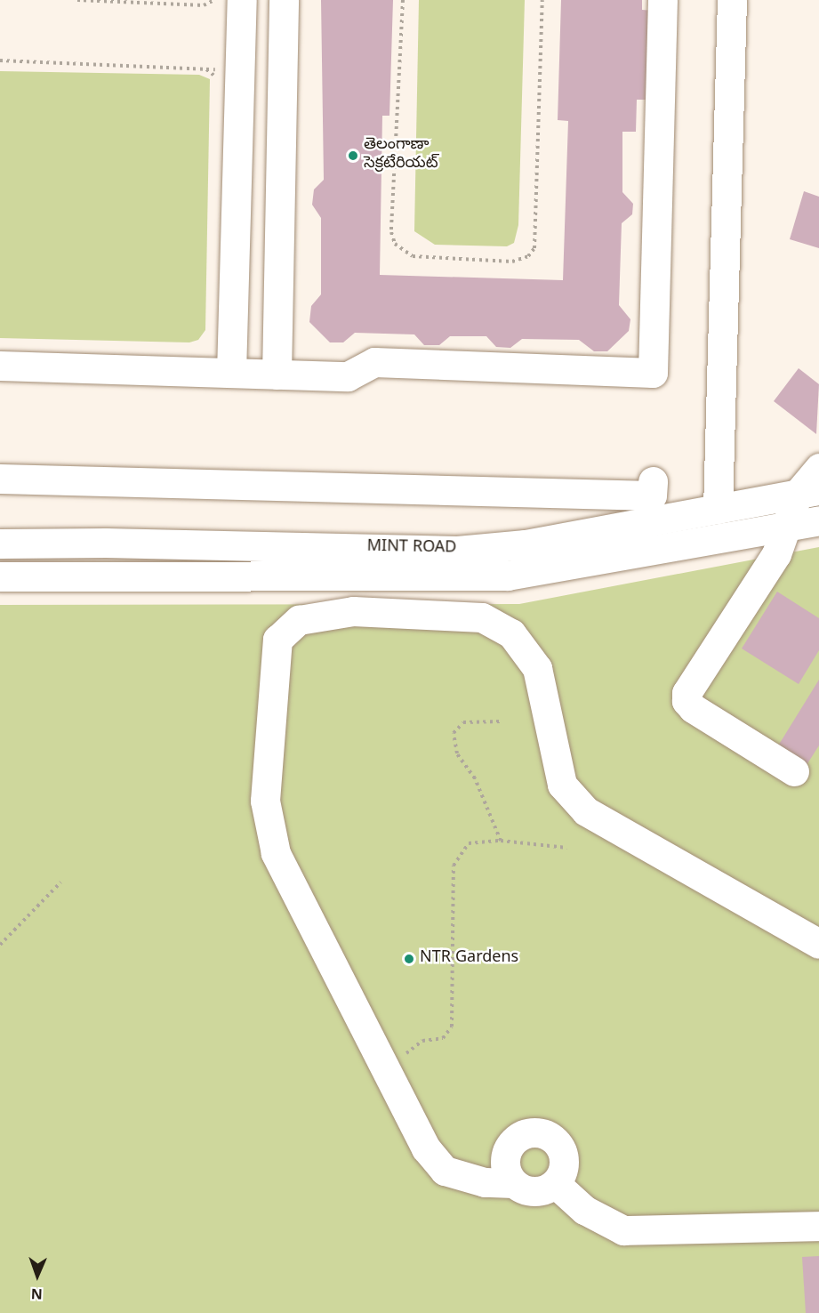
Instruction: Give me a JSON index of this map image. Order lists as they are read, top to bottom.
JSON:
{
  "streets": {
    "street": ["MINT ROAD"]
  },
  "places": ["తెలంగాణా సెక్రటేరియట్", "NTR Gardens"],
  "north": "bottom"
}
